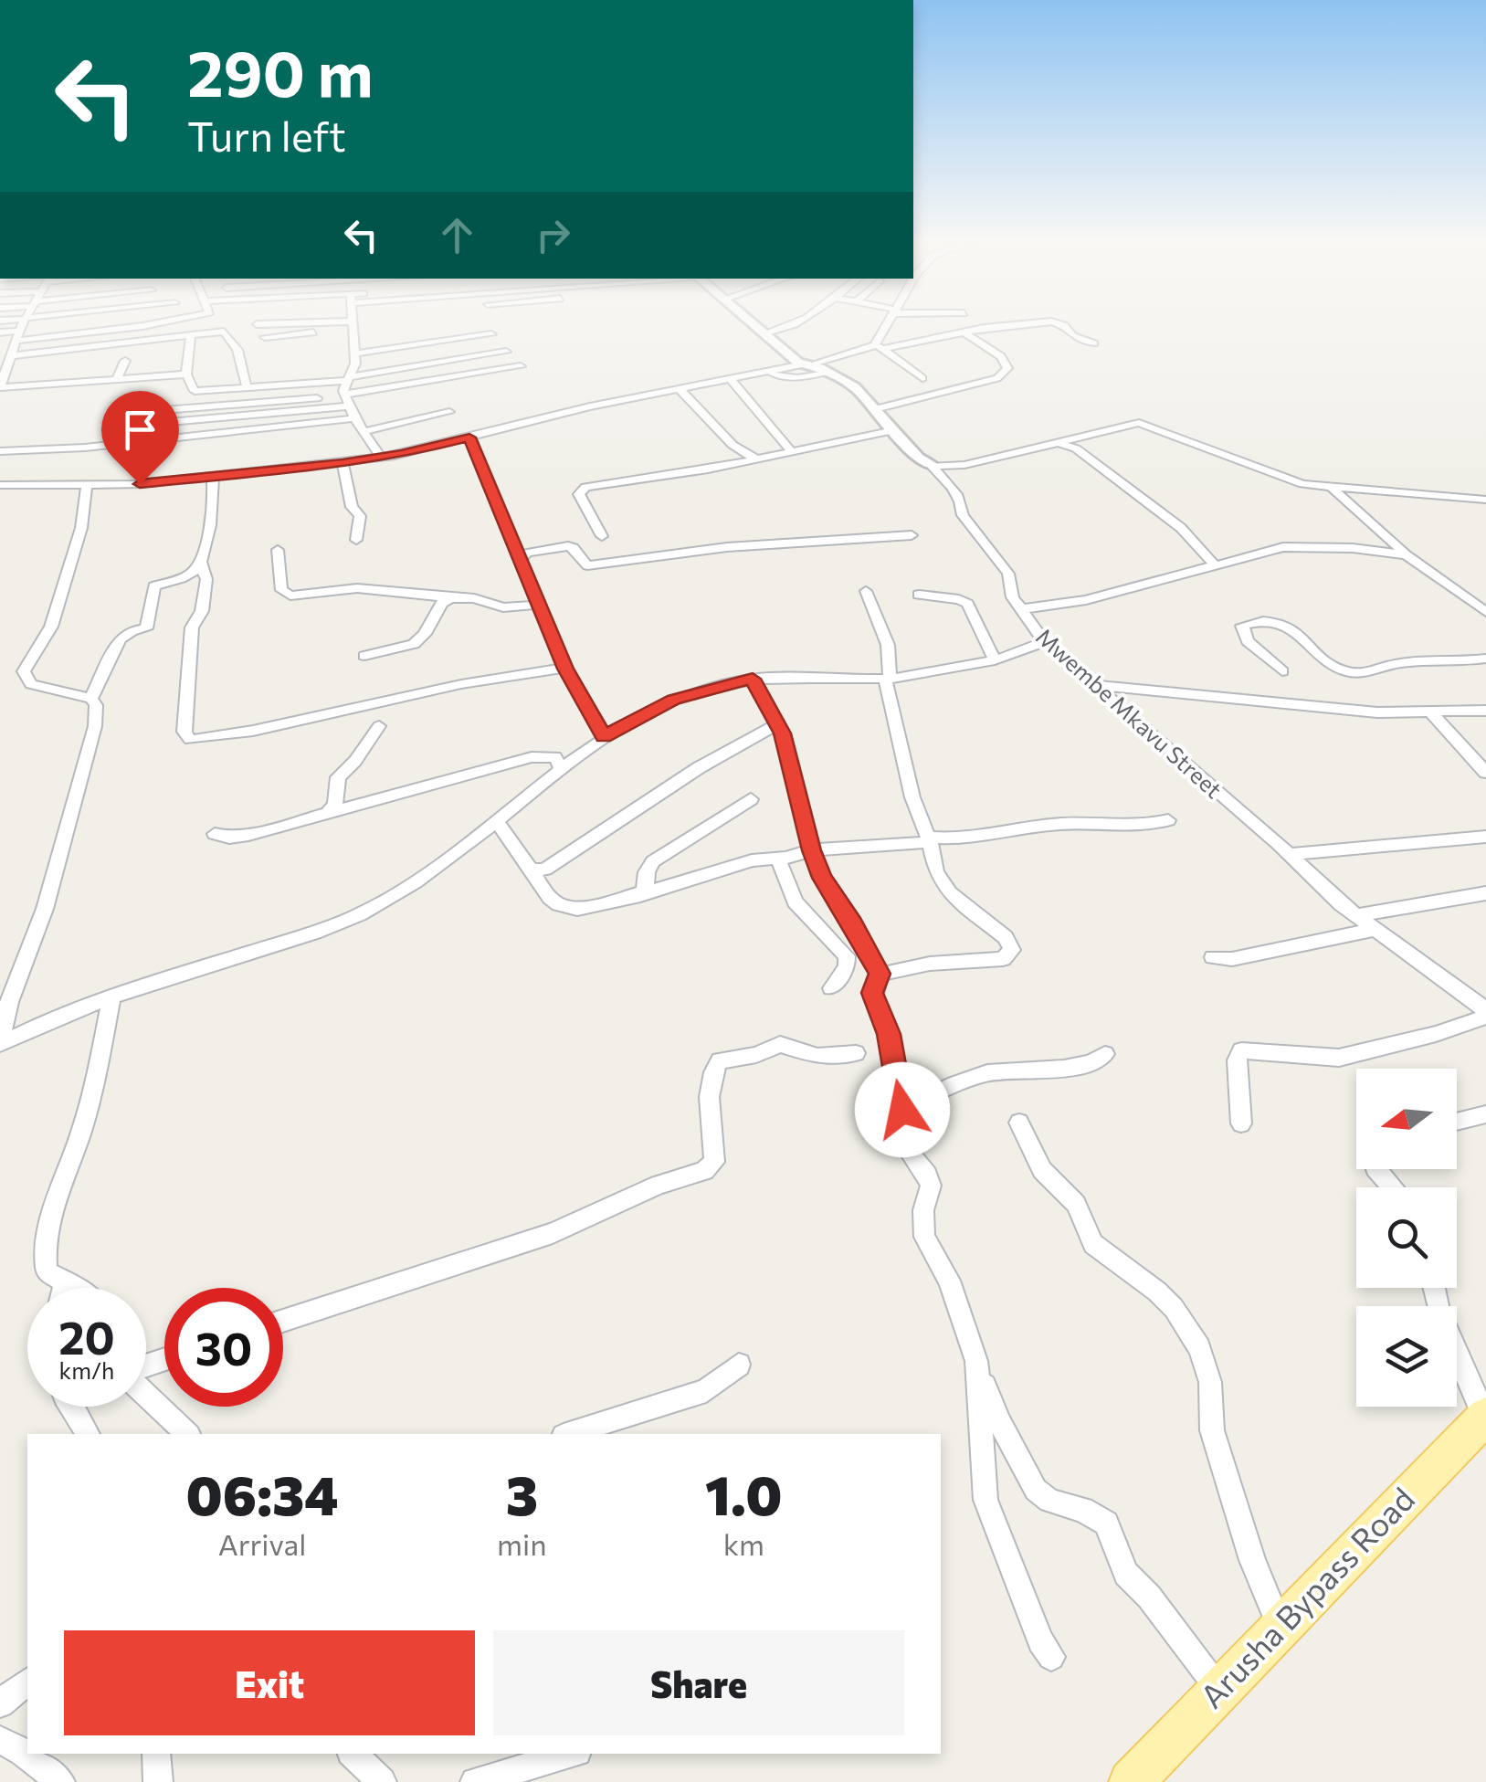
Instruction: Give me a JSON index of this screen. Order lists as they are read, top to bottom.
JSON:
{
  "streets": {
    "main road": ["Arusha Bypass Road"],
    "street": ["Mwembe Mkavu Street"]
  },
  "north": "left",
  "page": {
    "turn": ["290 m", "Turn left"],
    "speed": "20 km/h",
    "limit": "30",
    "eta": [
      "06:34",
      "Arrival",
      "3",
      "min",
      "1.0",
      "km"
    ],
    "buttons": ["Exit", "Share"]
  }
}
